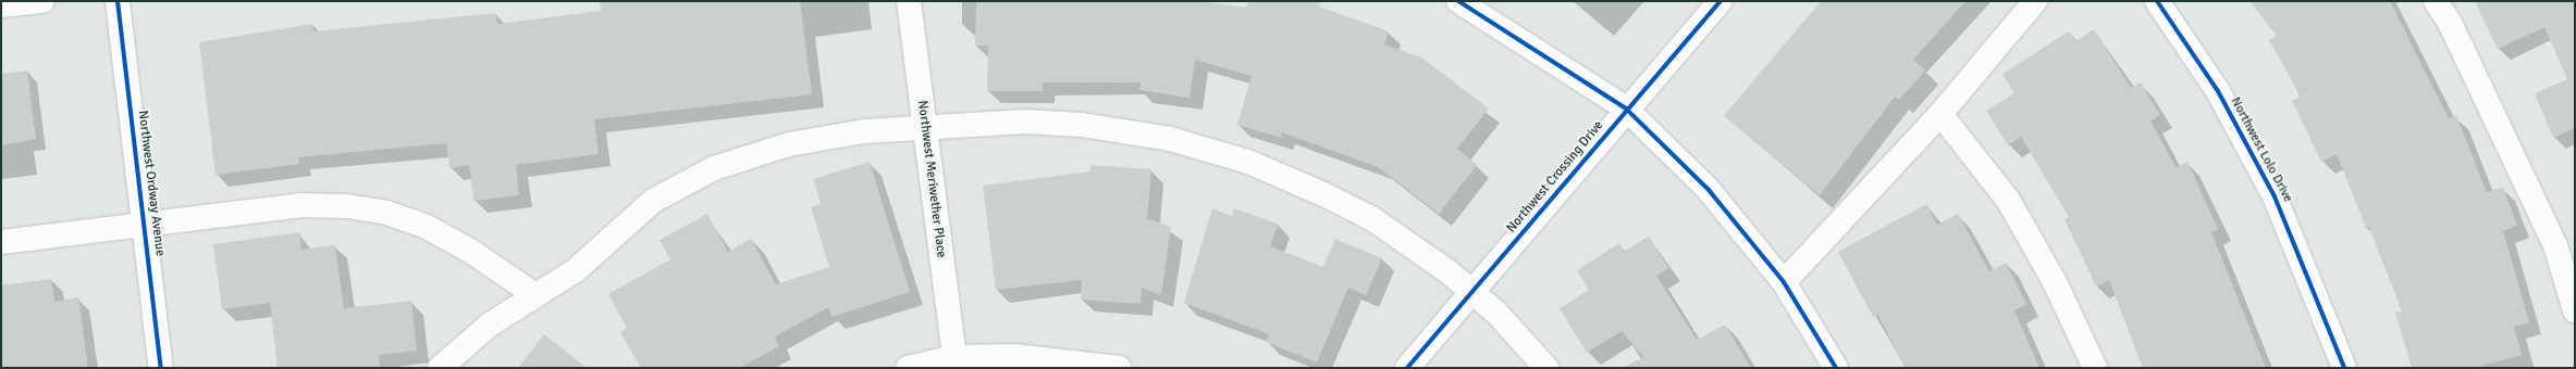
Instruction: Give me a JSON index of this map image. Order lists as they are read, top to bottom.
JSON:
{
  "streets": {
    "street": [
      "Northwest Lolo Drive",
      "Northwest Crossing Drive",
      "Northwest Meriwether Place",
      "Northwest Ordway Avenue"
    ]
  }
}
